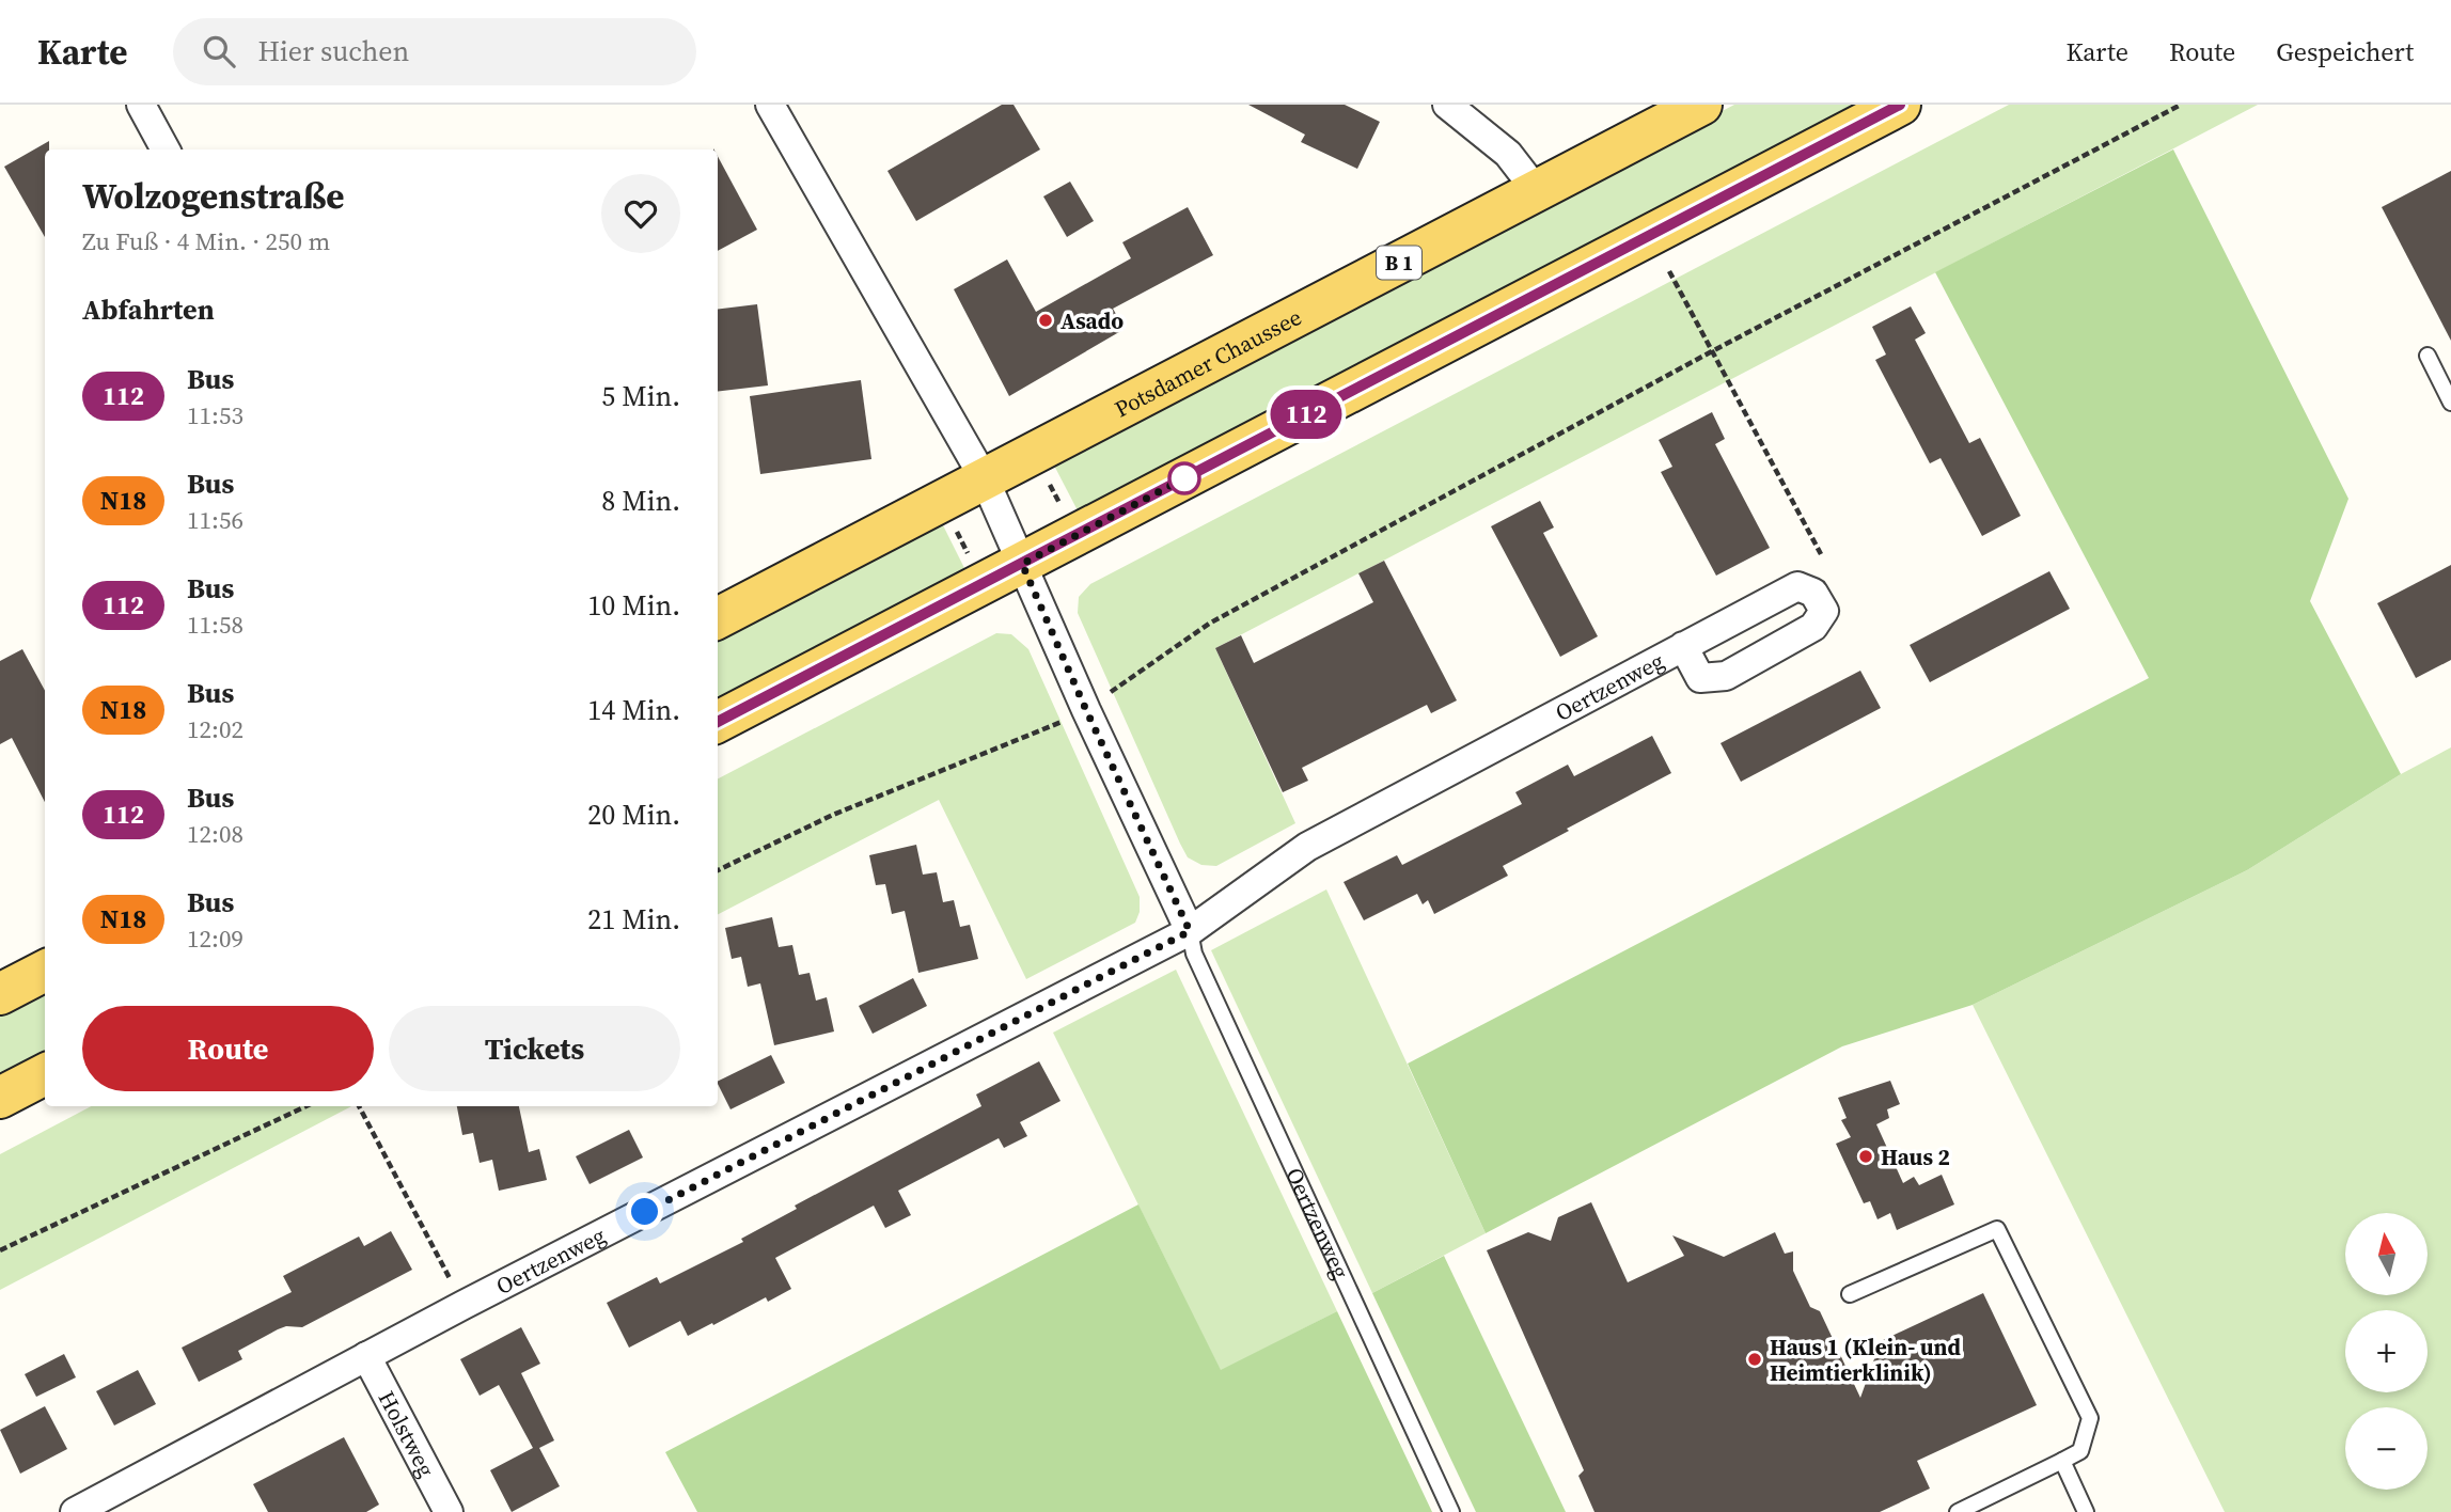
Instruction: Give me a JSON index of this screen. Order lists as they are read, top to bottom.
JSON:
{
  "streets": {
    "main road": ["B 1", "Potsdamer Chaussee"],
    "street": ["Oertzenweg", "Holstweg"]
  },
  "crossings": [
    ["Oertzenweg", "Holstweg"]
  ],
  "places": ["Asado", "Haus 2", "Haus 1 (Klein- und Heimtierklinik)"],
  "lines": ["bus line 112"],
  "north": "top",
  "page": {
    "header": "Karte",
    "search": "Hier suchen",
    "nav": ["Karte", "Route", "Gespeichert"],
    "on_map": "112",
    "heading": [
      ["Wolzogenstraße", "Zu Fuß · 4 Min. · 250 m"],
      "Abfahrten"
    ],
    "list": [
      {
        "mark": "112",
        "name": "Bus",
        "note": "11:53",
        "value": "5 Min."
      },
      {
        "mark": "N18",
        "name": "Bus",
        "note": "11:56",
        "value": "8 Min."
      },
      {
        "mark": "112",
        "name": "Bus",
        "note": "11:58",
        "value": "10 Min."
      },
      {
        "mark": "N18",
        "name": "Bus",
        "note": "12:02",
        "value": "14 Min."
      },
      {
        "mark": "112",
        "name": "Bus",
        "note": "12:08",
        "value": "20 Min."
      },
      {
        "mark": "N18",
        "name": "Bus",
        "note": "12:09",
        "value": "21 Min."
      }
    ],
    "buttons": ["Route", "Tickets"],
    "map_buttons": ["+", "−"]
  }
}
